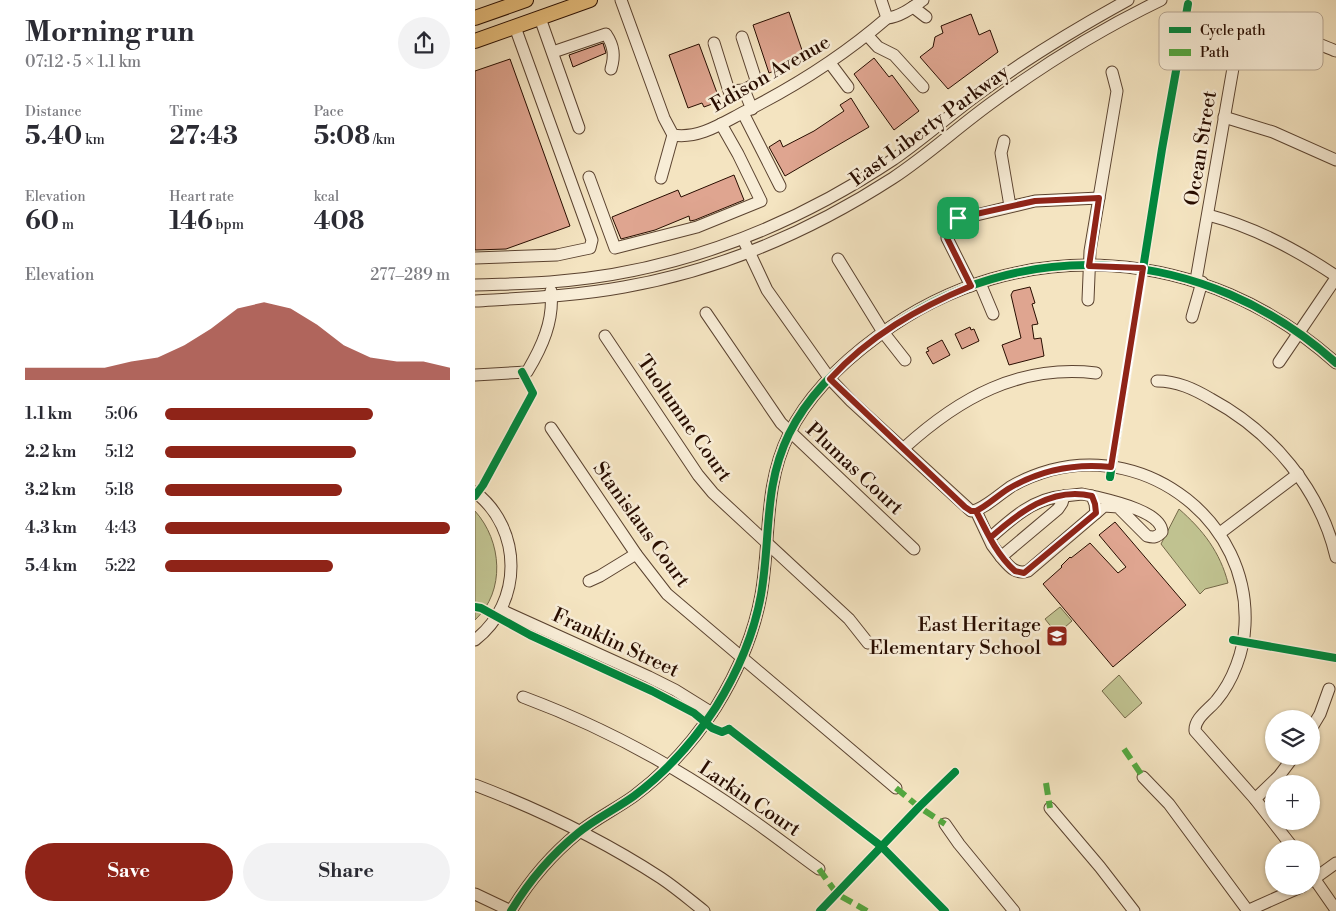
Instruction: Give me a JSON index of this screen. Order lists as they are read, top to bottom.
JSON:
{
  "streets": {
    "street": [
      "Edison Avenue",
      "East Liberty Parkway",
      "Ocean Street",
      "Tuolumne Court",
      "Plumas Court",
      "Stanislaus Court",
      "Franklin Street",
      "Larkin Court"
    ]
  },
  "places": {
    "school or university": ["East Heritage Elementary School"]
  },
  "legend": ["Cycle path", "Path"],
  "page": {
    "heading": ["Morning run", "07:12 · 5 × 1.1 km"],
    "stats": [
      ["Distance", "5.40 km"],
      ["Time", "27:43"],
      ["Pace", "5:08 /km"],
      ["Elevation", "60 m"],
      ["Heart rate", "146 bpm"],
      ["kcal", "408"]
    ],
    "chart": ["Elevation", "277–289 m"],
    "list": [
      {
        "name": "1.1 km",
        "note": "5:06"
      },
      {
        "name": "2.2 km",
        "note": "5:12"
      },
      {
        "name": "3.2 km",
        "note": "5:18"
      },
      {
        "name": "4.3 km",
        "note": "4:43"
      },
      {
        "name": "5.4 km",
        "note": "5:22"
      }
    ],
    "map_buttons": ["+", "−"],
    "buttons": ["Save", "Share"]
  }
}
